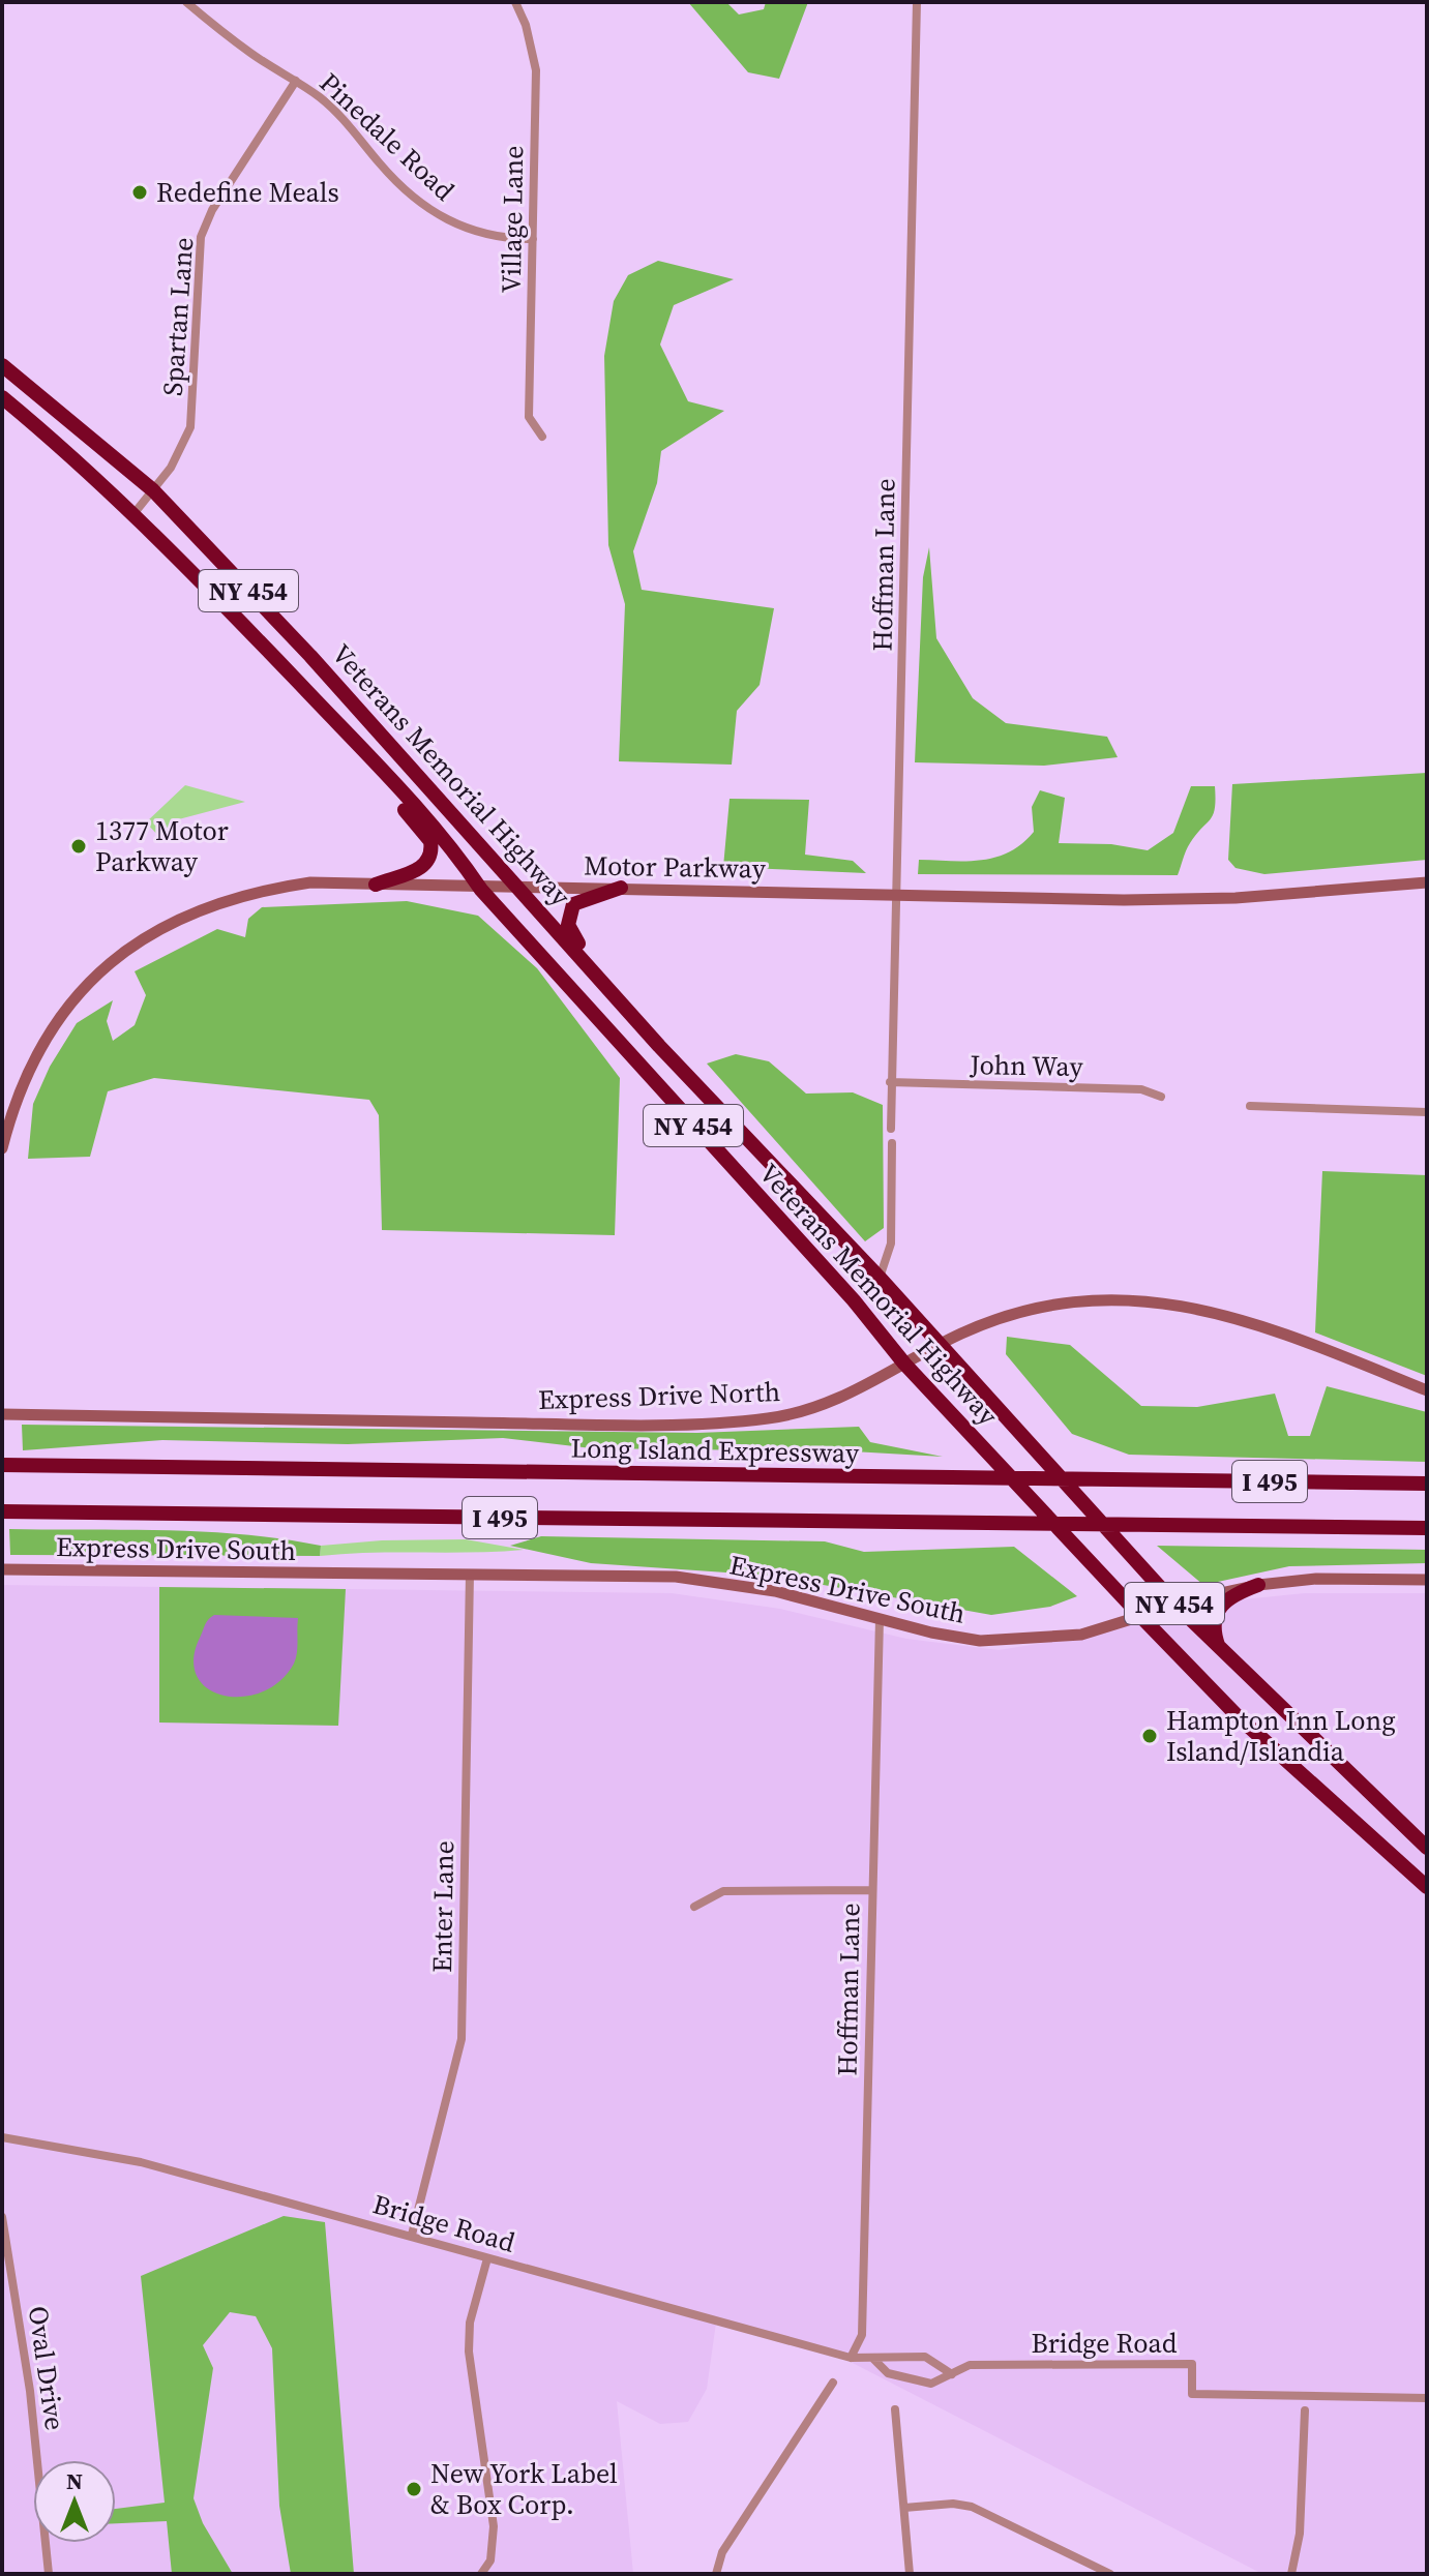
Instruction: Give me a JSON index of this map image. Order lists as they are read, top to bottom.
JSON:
{
  "streets": {
    "highway": [
      "NY 454",
      "Veterans Memorial Highway",
      "Long Island Expressway",
      "I 495"
    ],
    "main road": ["Motor Parkway", "Express Drive North", "Express Drive South"],
    "street": [
      "Pinedale Road",
      "Village Lane",
      "Spartan Lane",
      "Hoffman Lane",
      "John Way",
      "Enter Lane",
      "Bridge Road",
      "Oval Drive"
    ]
  },
  "crossings": [
    ["Pinedale Road", "Village Lane"],
    ["Pinedale Road", "Spartan Lane"],
    ["Spartan Lane", "Veterans Memorial Highway"],
    ["Hoffman Lane", "Motor Parkway"],
    ["Hoffman Lane", "John Way"],
    ["Hoffman Lane", "Express Drive South"],
    ["Hoffman Lane", "Bridge Road"],
    ["Veterans Memorial Highway", "Motor Parkway"],
    ["Veterans Memorial Highway", "Express Drive North"],
    ["Veterans Memorial Highway", "Express Drive South"],
    ["Express Drive South", "Enter Lane"],
    ["Enter Lane", "Bridge Road"]
  ],
  "places": [
    "Redefine Meals",
    "1377 Motor Parkway",
    "Hampton Inn Long Island/Islandia",
    "New York Label & Box Corp."
  ],
  "north": "top"
}
